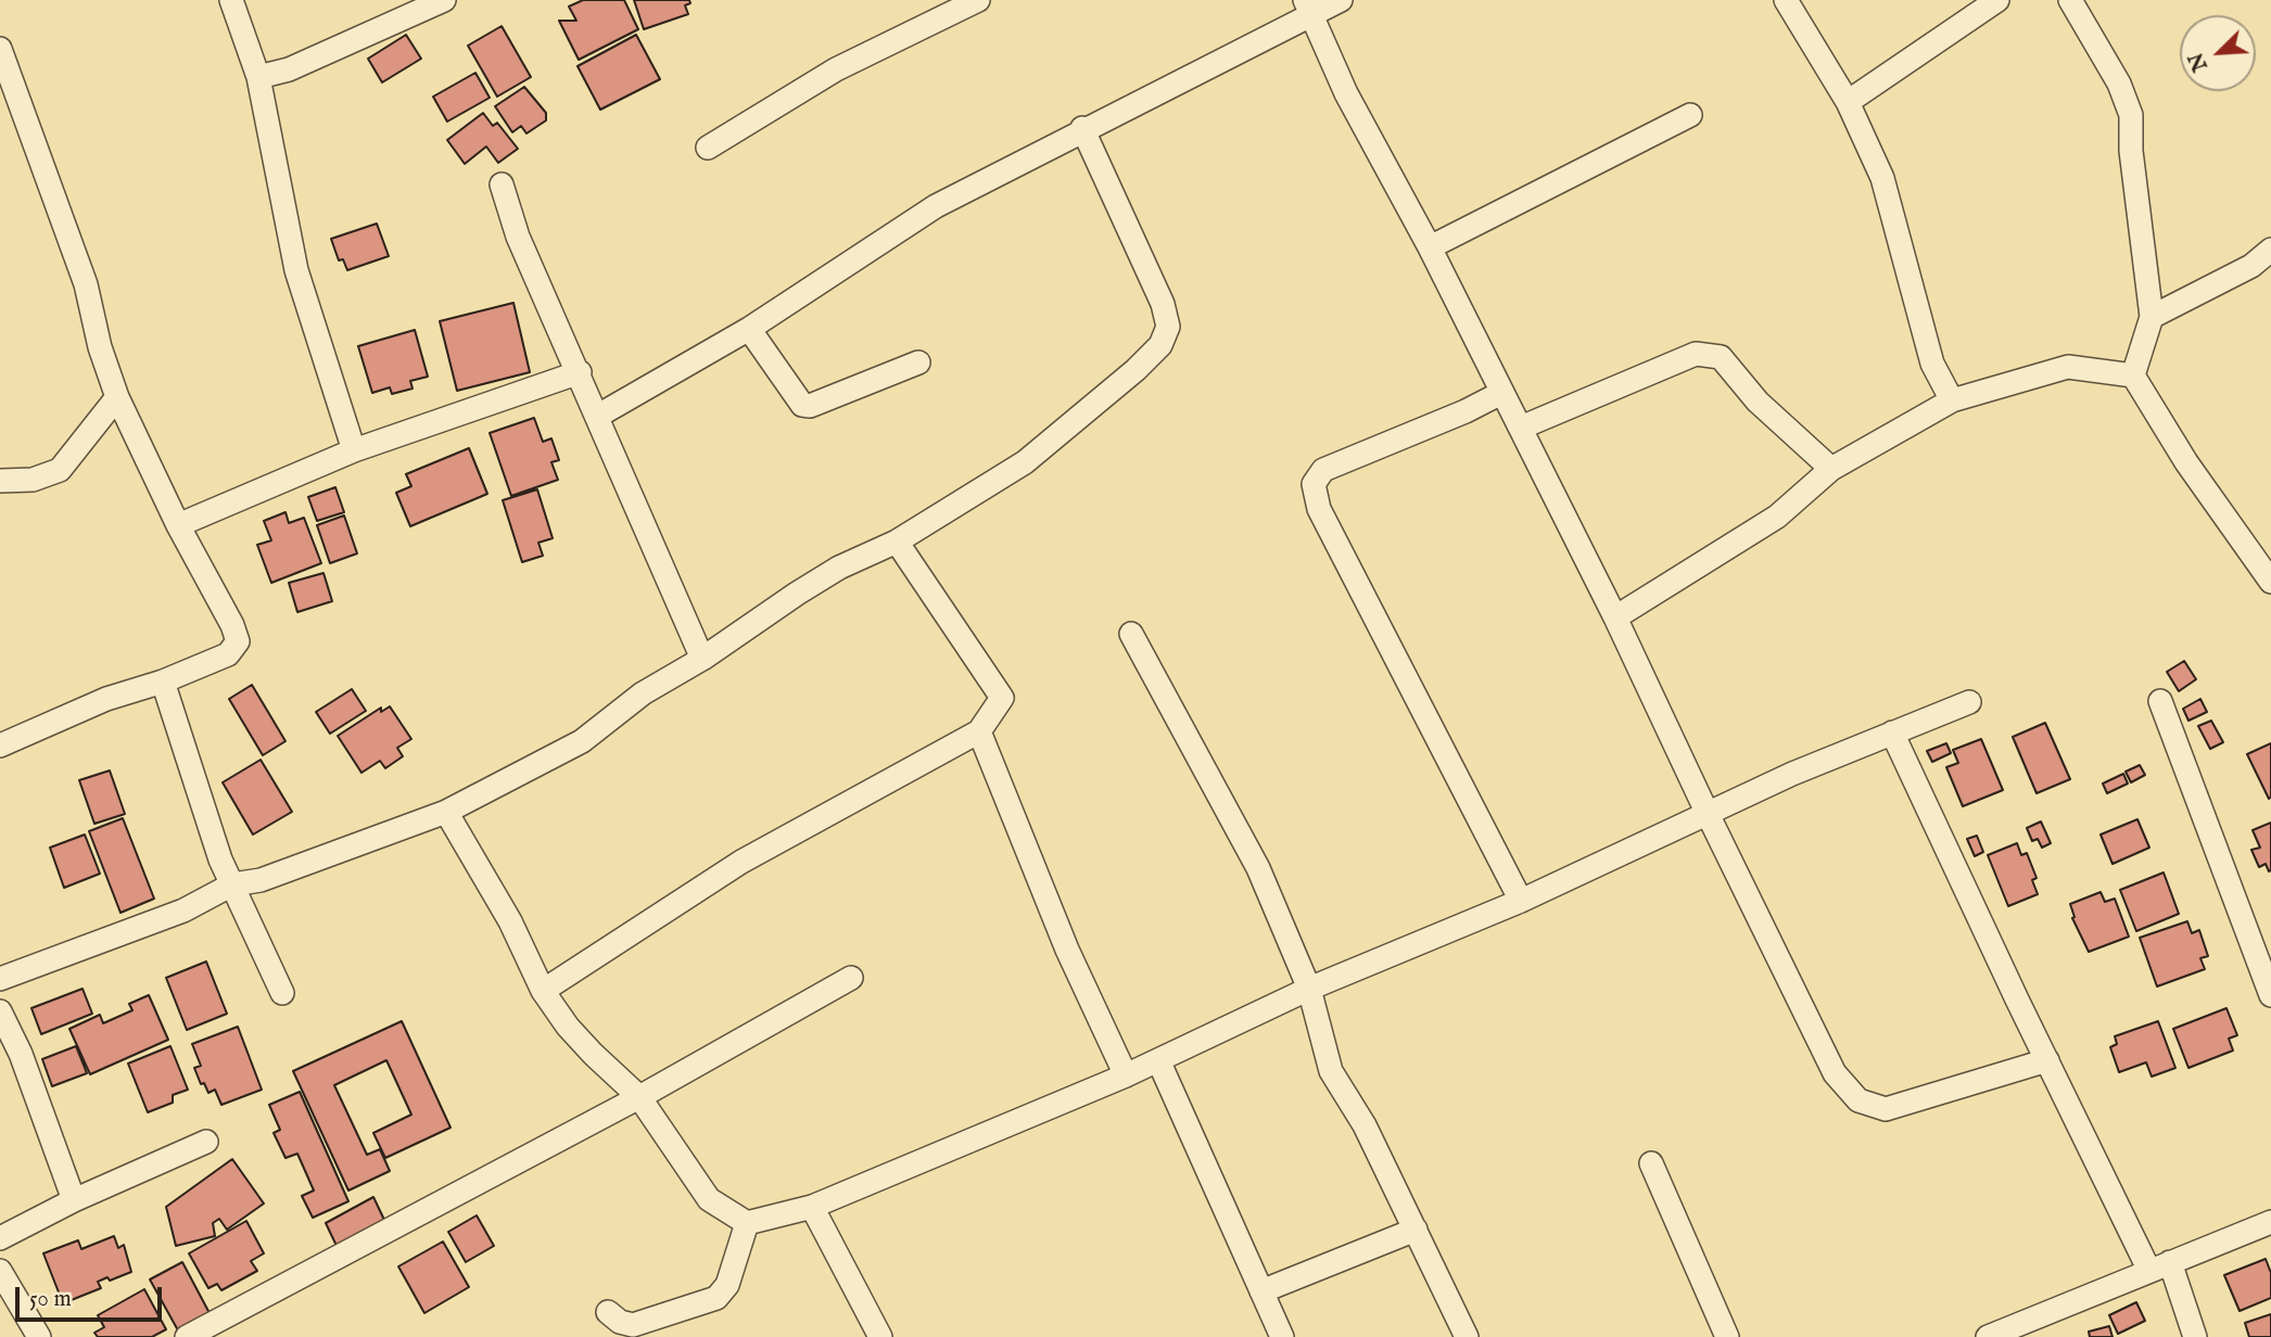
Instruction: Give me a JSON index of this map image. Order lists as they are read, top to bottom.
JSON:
{
  "scale_bar": "50 m",
  "north": "bottom left"
}
